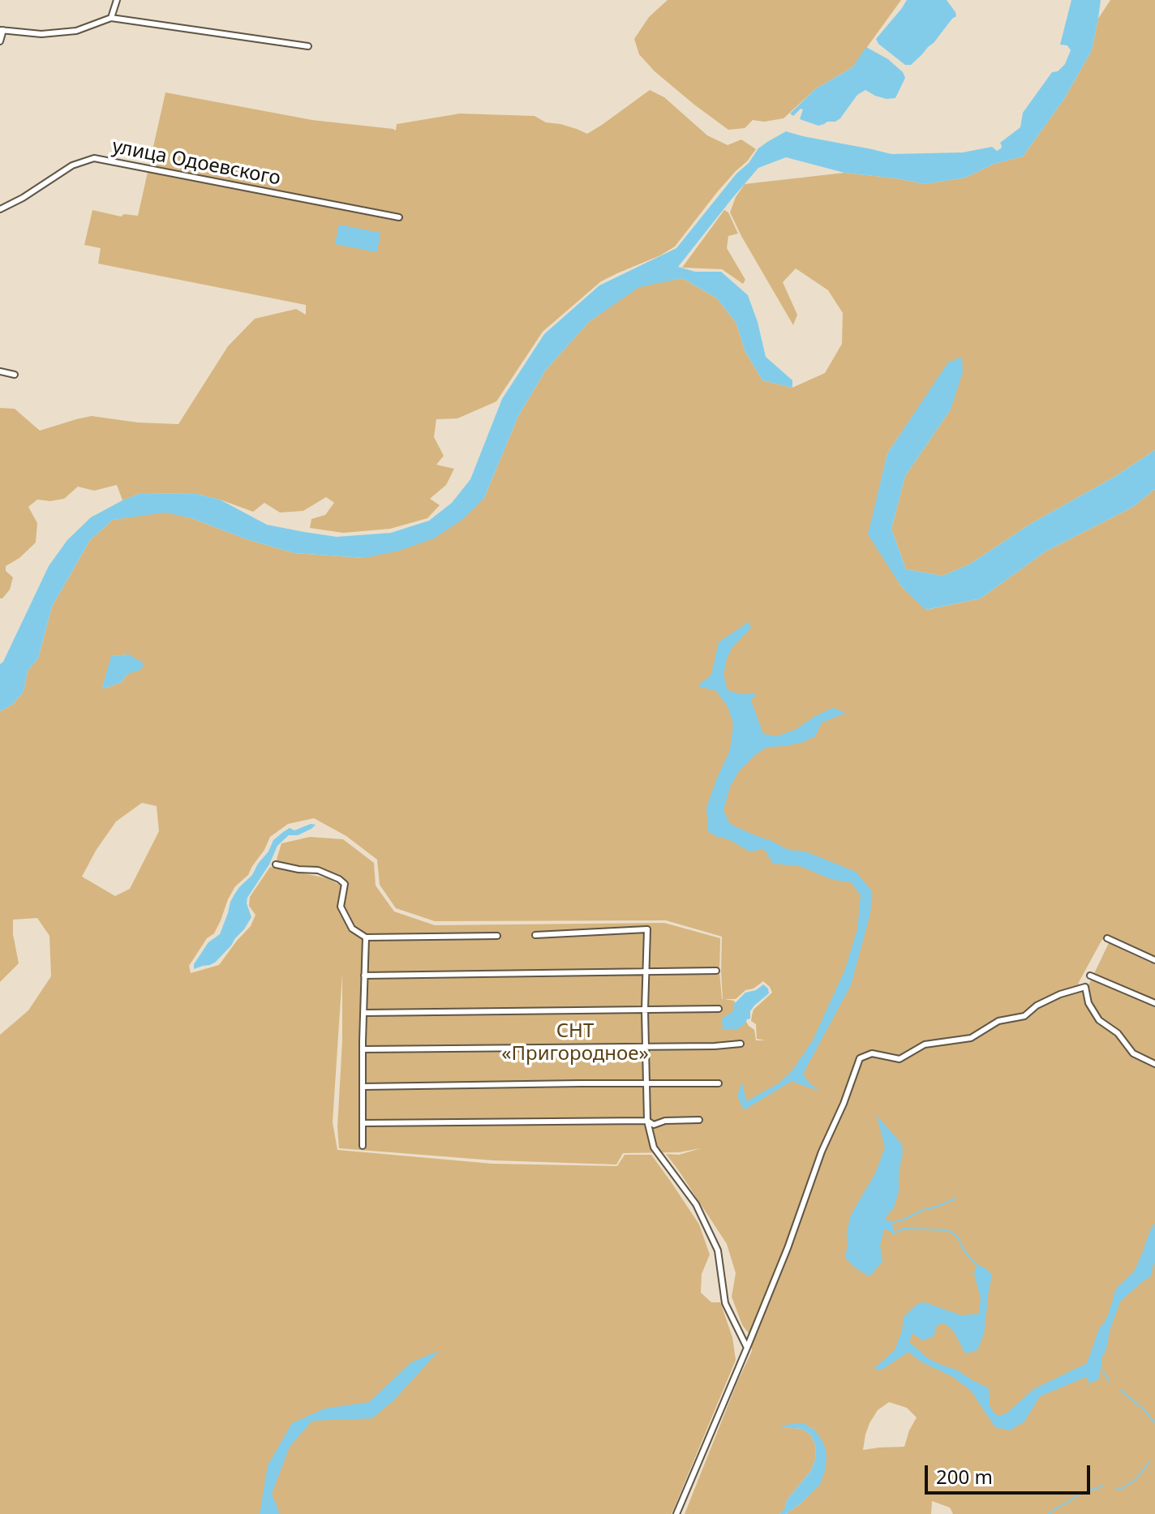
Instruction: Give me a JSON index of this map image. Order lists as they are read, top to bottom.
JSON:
{
  "streets": {
    "street": ["улица Одоевского"]
  },
  "parks": ["СНТ «Пригородное»"],
  "scale_bar": "200 m"
}
